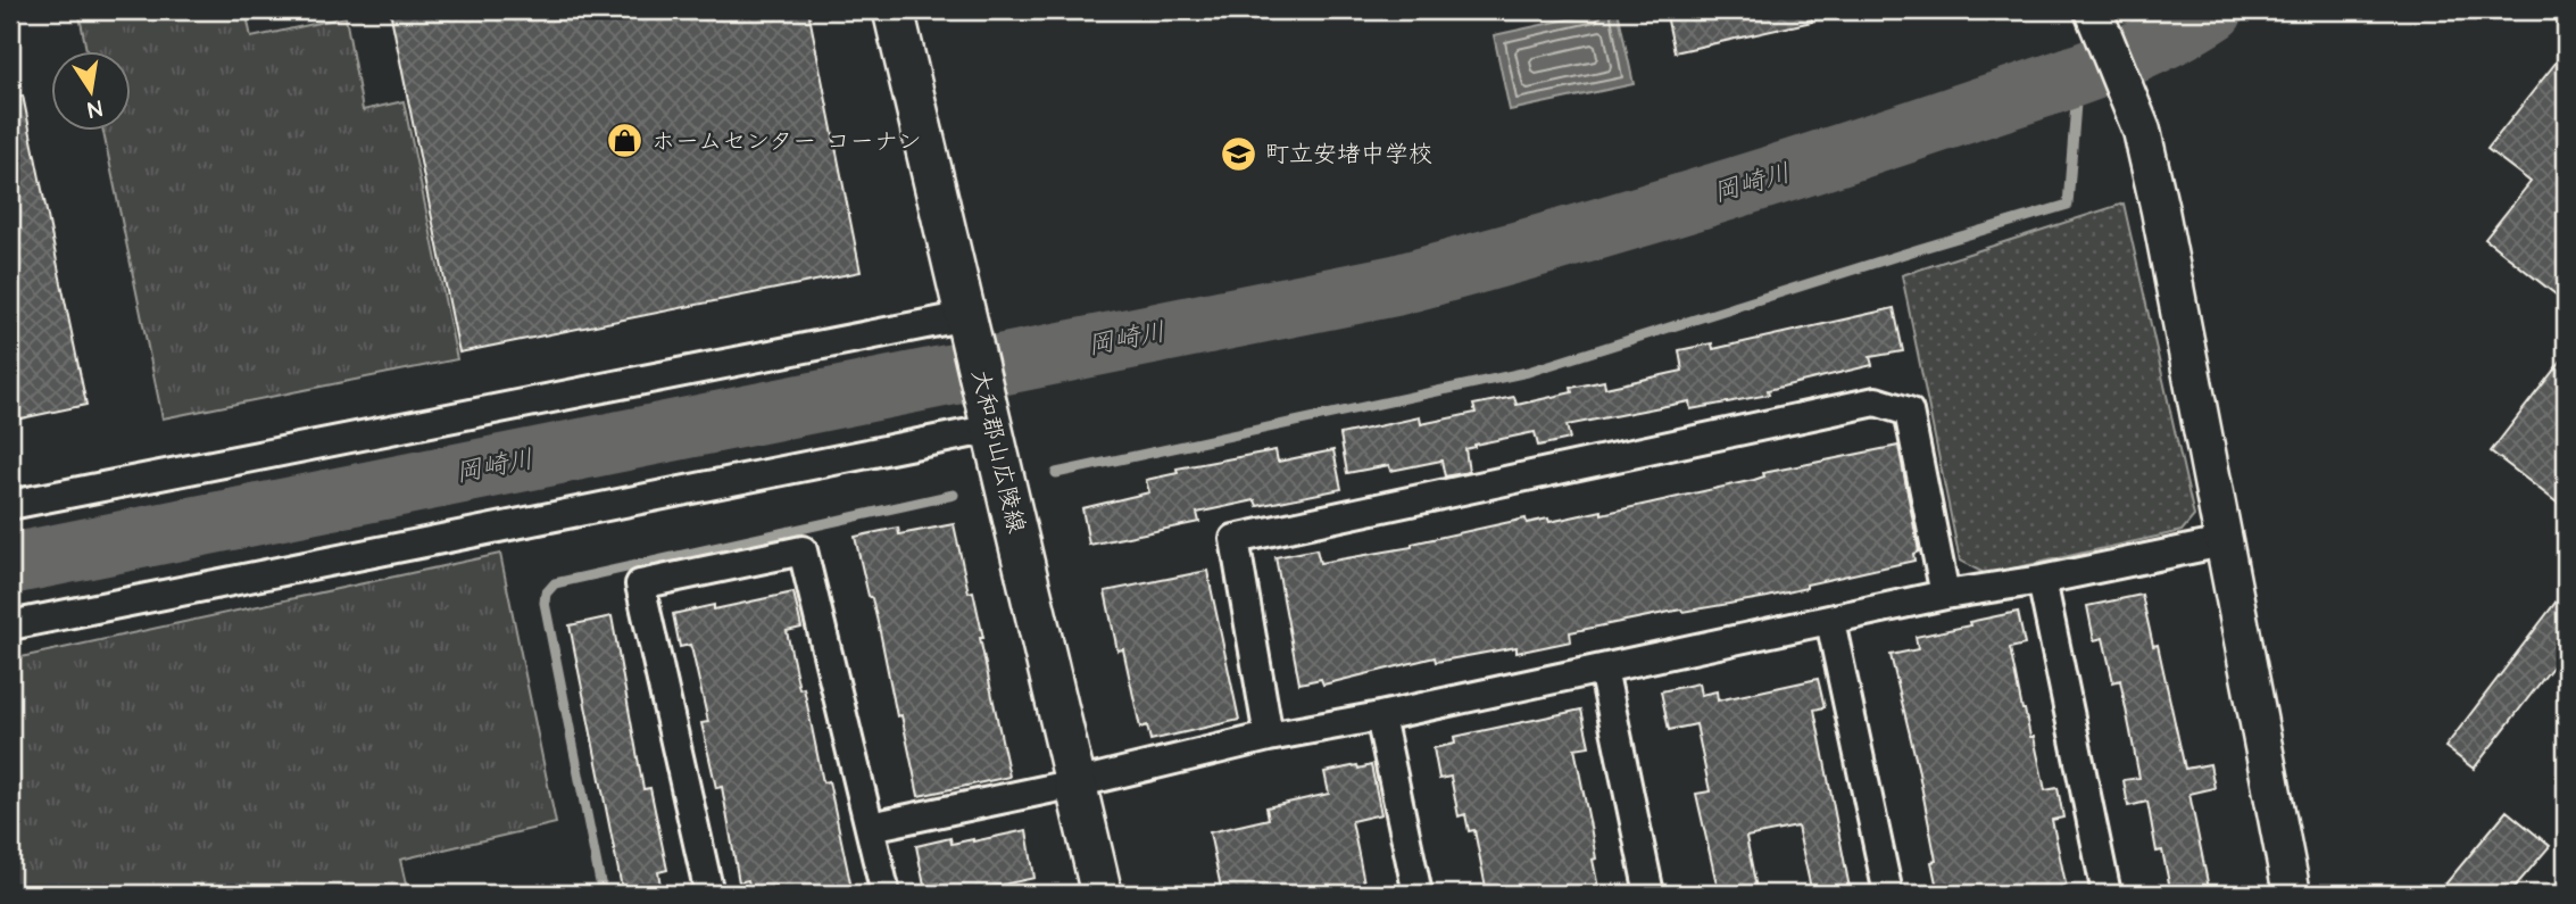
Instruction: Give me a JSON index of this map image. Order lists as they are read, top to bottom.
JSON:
{
  "streets": {
    "main road": ["大和郡山広陵線"]
  },
  "water": ["岡崎川"],
  "places": {
    "shop": ["ホームセンター コーナン"],
    "school or university": ["町立安堵中学校"]
  },
  "north": "bottom"
}
